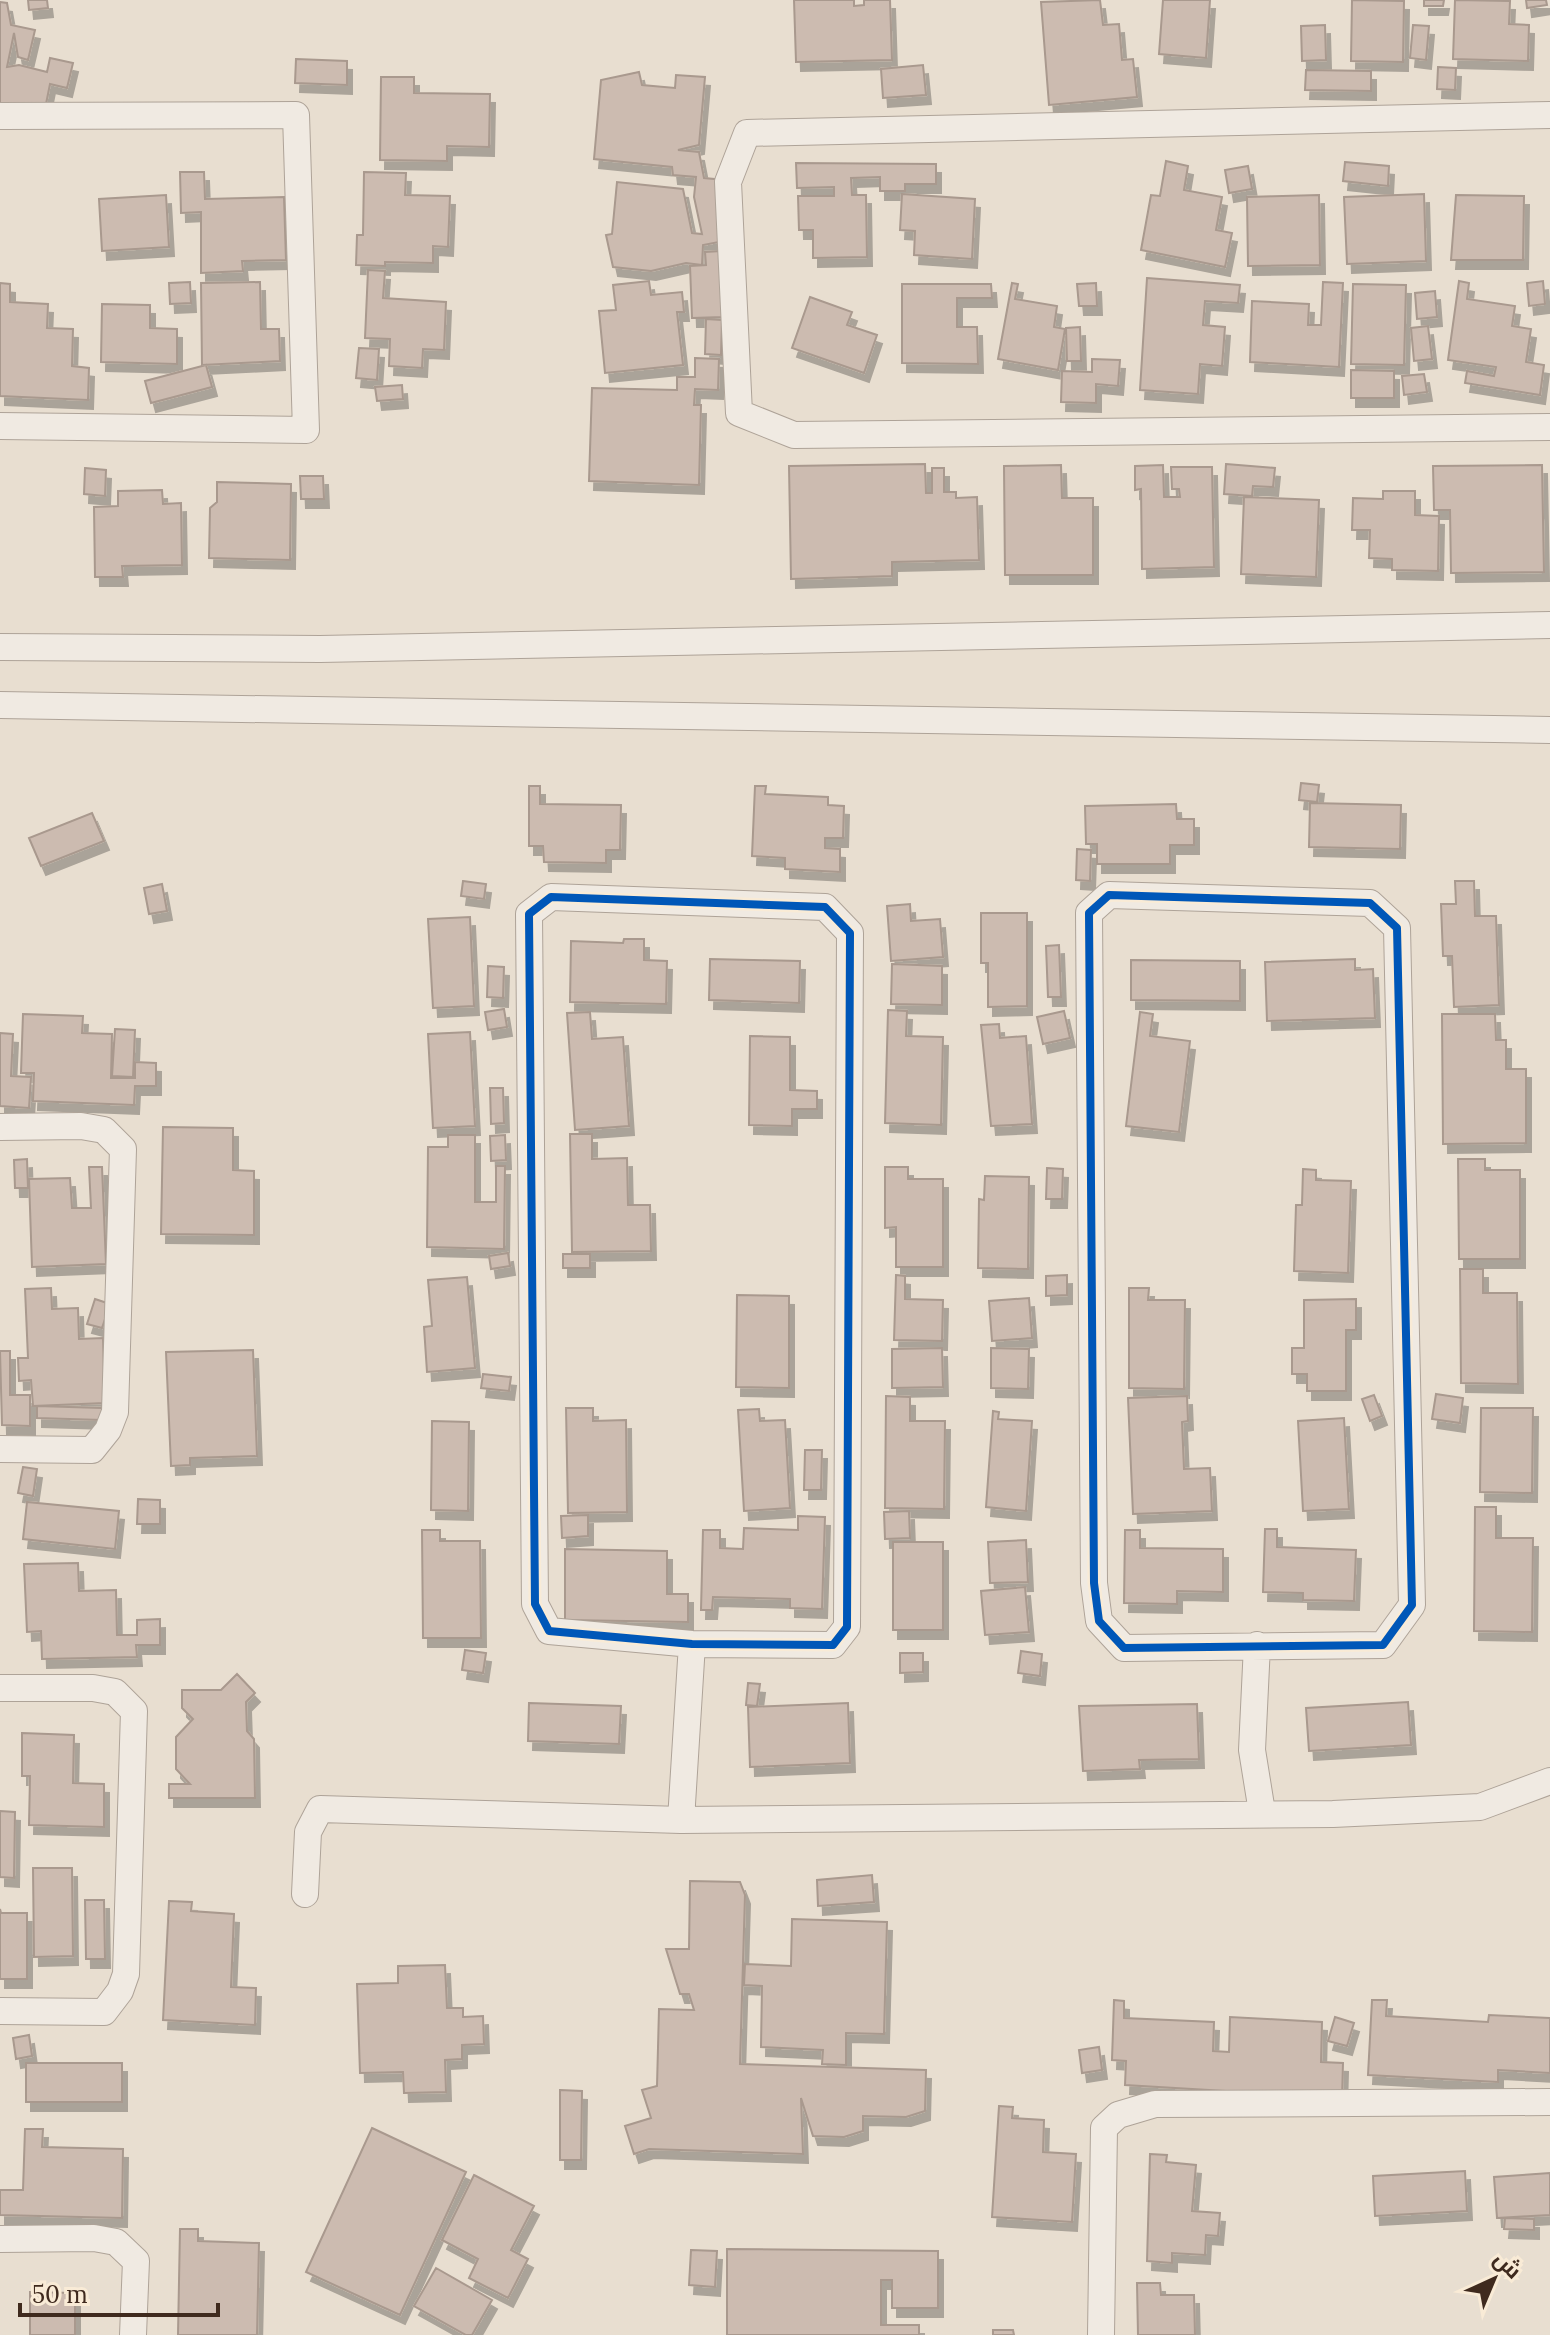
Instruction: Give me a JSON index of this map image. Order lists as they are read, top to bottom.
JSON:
{
  "scale_bar": "50 m",
  "north": "top right"
}
